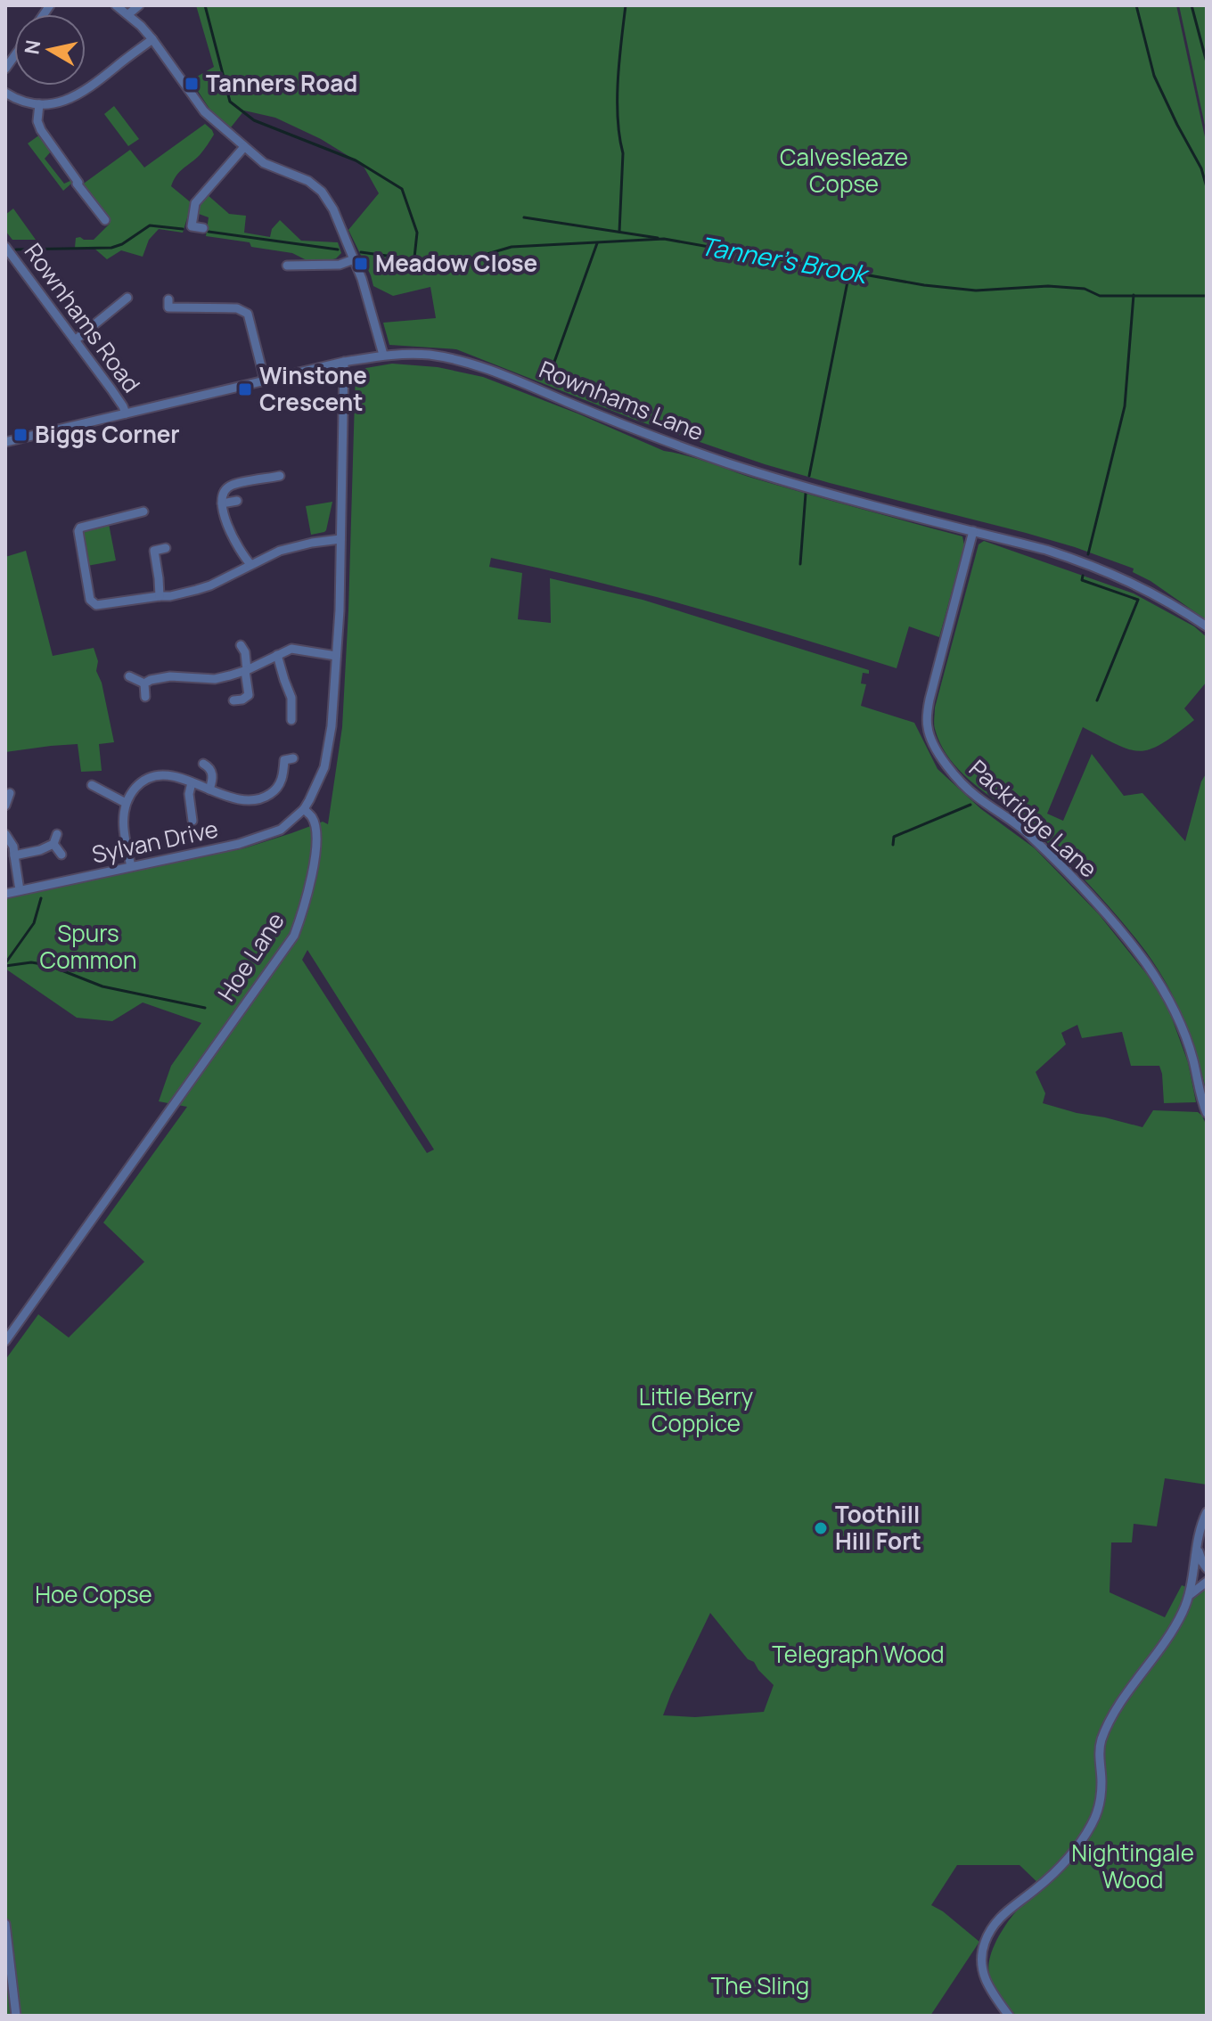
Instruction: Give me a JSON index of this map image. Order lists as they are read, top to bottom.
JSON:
{
  "streets": {
    "street": [
      "Rownhams Road",
      "Rownhams Lane",
      "Packridge Lane",
      "Sylvan Drive",
      "Hoe Lane"
    ]
  },
  "crossings": [
    ["Rownhams Road", "Rownhams Lane"],
    ["Rownhams Lane", "Packridge Lane"],
    ["Sylvan Drive", "Hoe Lane"]
  ],
  "water": ["Tanner's Brook"],
  "parks": [
    "Calvesleaze Copse",
    "Spurs Common",
    "Little Berry Coppice",
    "Hoe Copse",
    "Telegraph Wood",
    "Nightingale Wood",
    "The Sling"
  ],
  "places": {
    "transit": [
      "Tanners Road",
      "Meadow Close",
      "Winstone Crescent",
      "Biggs Corner"
    ],
    "other": ["Toothill Hill Fort"]
  },
  "north": "left"
}
